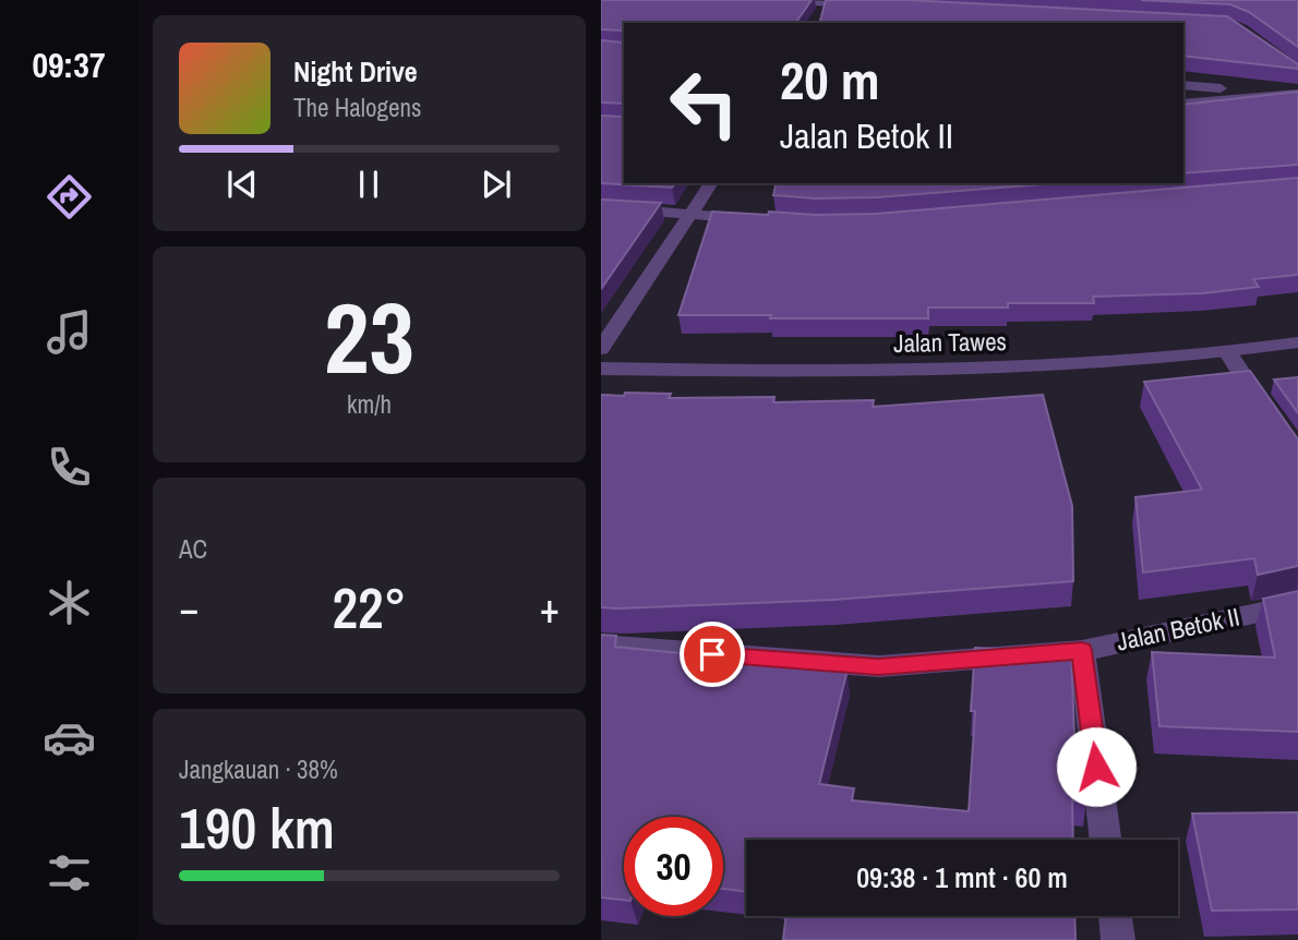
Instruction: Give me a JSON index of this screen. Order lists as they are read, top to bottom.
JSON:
{
  "streets": {
    "street": ["Jalan Tawes", "Jalan Betok II"]
  },
  "page": {
    "tabs": "09:37",
    "turn": ["20 m", "Jalan Betok II"],
    "song": ["Night Drive", "The Halogens"],
    "tile": [
      ["23", "km/h"],
      "AC",
      ["Jangkauan · 38%", "190 km"]
    ],
    "heat": ["−", "22°", "+"],
    "limit": "30",
    "trip": "09:38 · 1 mnt · 60 m"
  }
}
